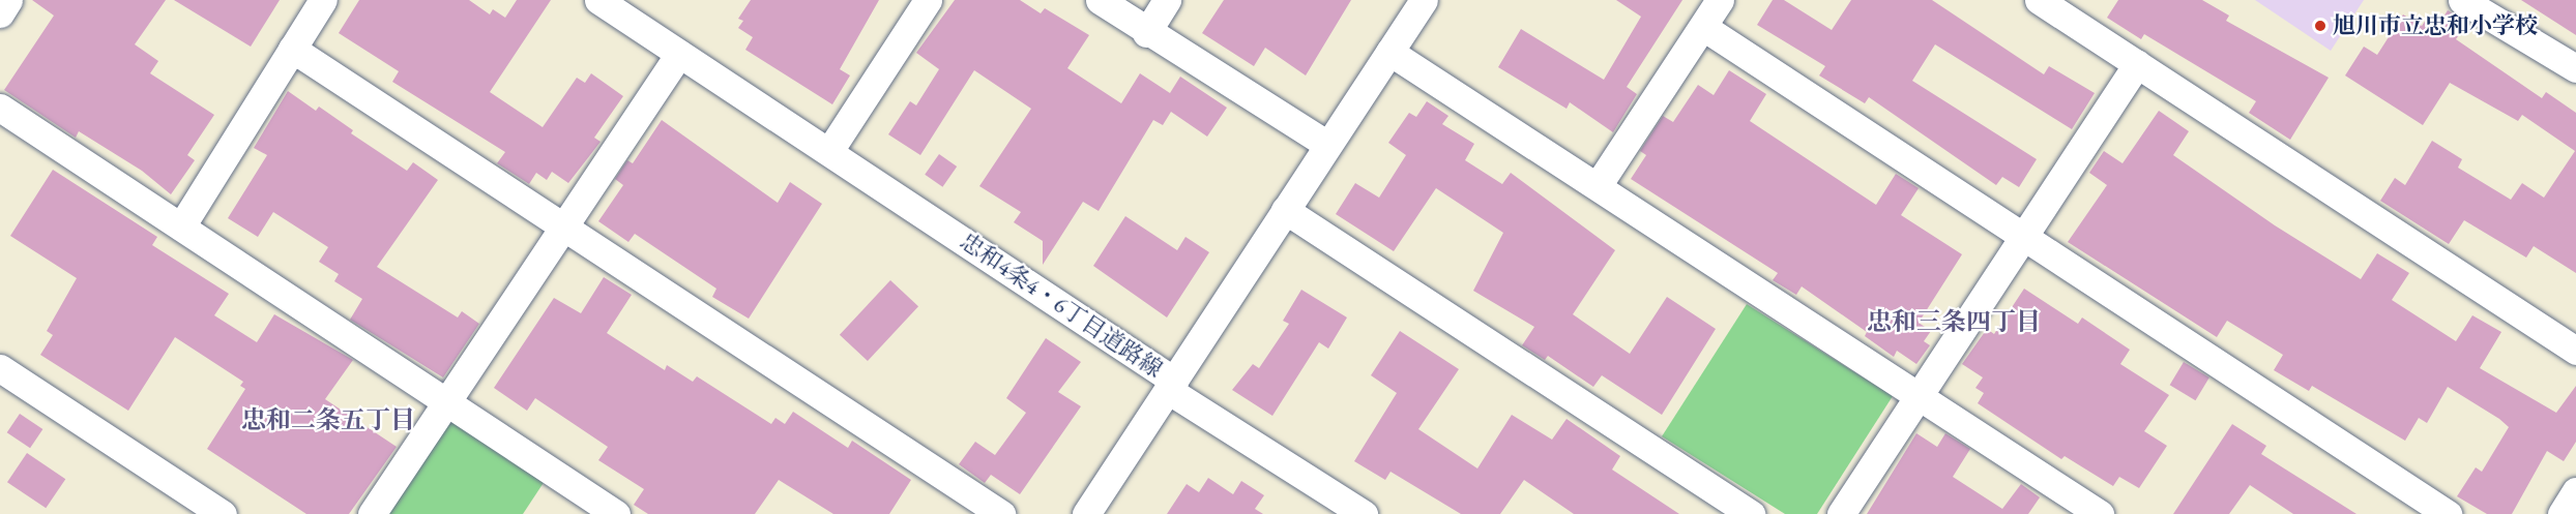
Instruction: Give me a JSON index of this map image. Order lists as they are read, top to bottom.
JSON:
{
  "streets": {
    "street": ["忠和4条4・6丁目道路線"]
  },
  "districts": ["忠和三条四丁目", "忠和二条五丁目"],
  "places": ["旭川市立忠和小学校"]
}
